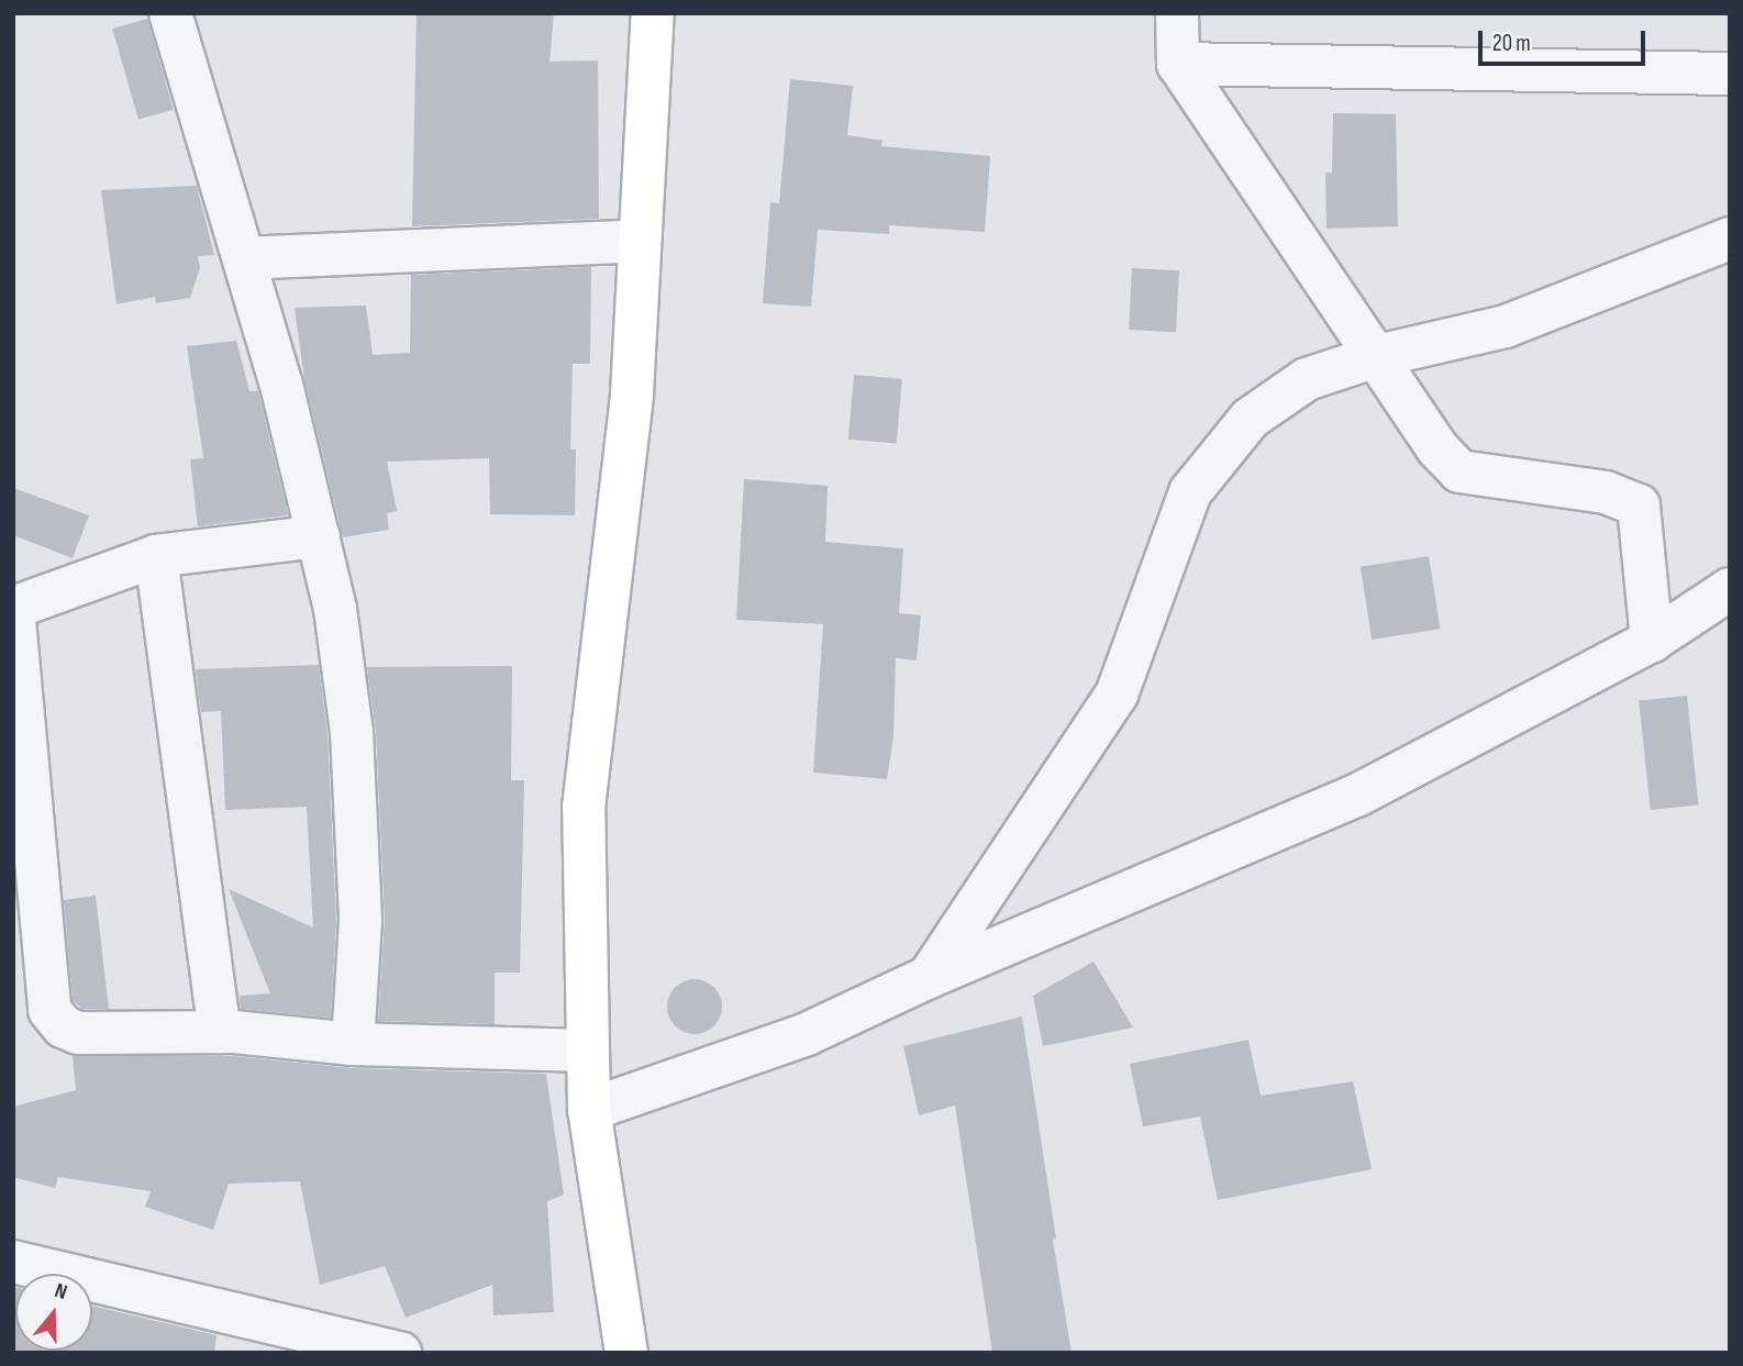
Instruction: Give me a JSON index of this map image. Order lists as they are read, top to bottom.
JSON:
{
  "scale_bar": "20 m",
  "north": "top"
}
